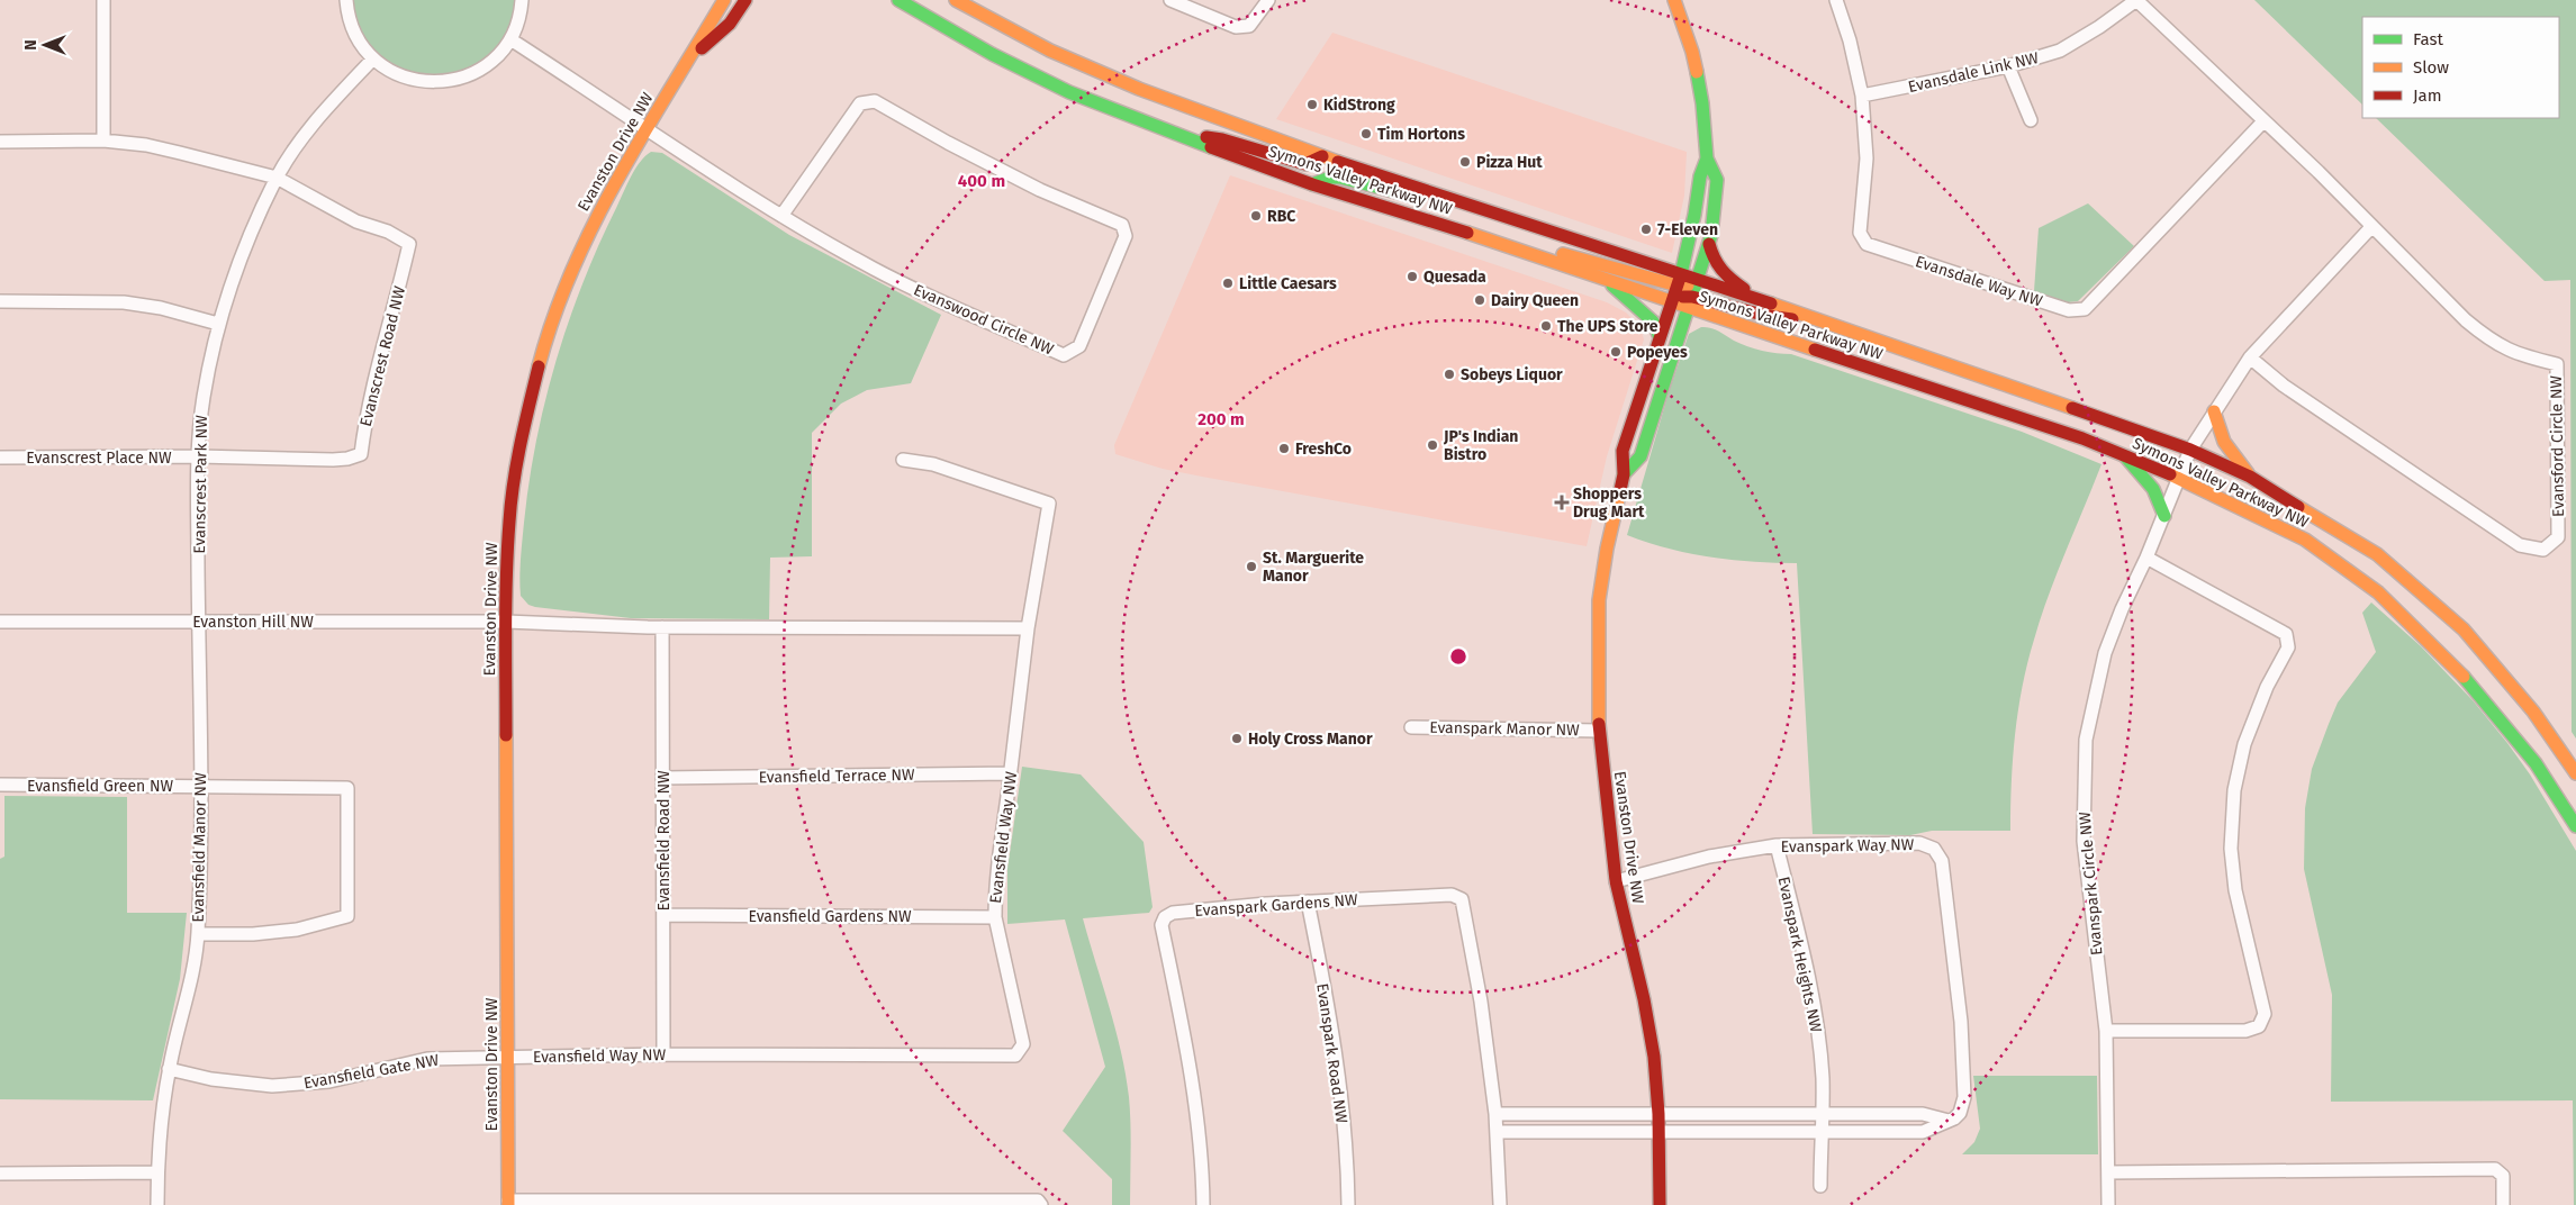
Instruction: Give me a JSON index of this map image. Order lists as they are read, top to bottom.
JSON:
{
  "streets": {
    "main road": ["Evanston Drive NW", "Symons Valley Parkway NW"],
    "street": [
      "Evansdale Link NW",
      "Evansdale Way NW",
      "Evanswood Circle NW",
      "Evanscrest Road NW",
      "Evansford Circle NW",
      "Evanscrest Place NW",
      "Evanscrest Park NW",
      "Evanston Hill NW",
      "Evanspark Manor NW",
      "Evansfield Terrace NW",
      "Evansfield Green NW",
      "Evansfield Way NW",
      "Evansfield Road NW",
      "Evanspark Way NW",
      "Evansfield Manor NW",
      "Evanspark Circle NW",
      "Evanspark Gardens NW",
      "Evansfield Gardens NW",
      "Evanspark Heights NW",
      "Evanspark Road NW",
      "Evansfield Gate NW"
    ]
  },
  "crossings": [
    ["Evansdale Link NW", "Evansdale Way NW"],
    ["Evanston Drive NW", "Symons Valley Parkway NW"],
    ["Evanston Drive NW", "Evanswood Circle NW"],
    ["Evanston Drive NW", "Evanston Hill NW"],
    ["Evanston Drive NW", "Evanspark Manor NW"],
    ["Evanston Drive NW", "Evansfield Way NW"],
    ["Evanston Drive NW", "Evanspark Way NW"],
    ["Evanston Drive NW", "Evansfield Gate NW"],
    ["Symons Valley Parkway NW", "Evanspark Circle NW"],
    ["Evanscrest Road NW", "Evanscrest Place NW"],
    ["Evanscrest Road NW", "Evanscrest Park NW"],
    ["Evanscrest Place NW", "Evanscrest Park NW"],
    ["Evanscrest Park NW", "Evanston Hill NW"],
    ["Evanscrest Park NW", "Evansfield Manor NW"],
    ["Evanston Hill NW", "Evansfield Manor NW"],
    ["Evansfield Terrace NW", "Evansfield Way NW"],
    ["Evansfield Terrace NW", "Evansfield Road NW"],
    ["Evansfield Green NW", "Evansfield Manor NW"],
    ["Evansfield Way NW", "Evansfield Road NW"],
    ["Evansfield Way NW", "Evansfield Gardens NW"],
    ["Evansfield Way NW", "Evansfield Gate NW"],
    ["Evansfield Road NW", "Evansfield Gardens NW"],
    ["Evanspark Way NW", "Evanspark Heights NW"],
    ["Evansfield Manor NW", "Evansfield Gate NW"],
    ["Evanspark Gardens NW", "Evanspark Road NW"]
  ],
  "places": {
    "other": [
      "KidStrong",
      "Tim Hortons",
      "Pizza Hut",
      "RBC",
      "7-Eleven",
      "Quesada",
      "Little Caesars",
      "Dairy Queen",
      "The UPS Store",
      "Popeyes",
      "Sobeys Liquor",
      "JP's Indian Bistro",
      "FreshCo",
      "St. Marguerite Manor",
      "Holy Cross Manor"
    ],
    "health": ["Shoppers Drug Mart"]
  },
  "legend": ["Fast", "Slow", "Jam"],
  "north": "left",
  "rings": ["400 m", "200 m"]
}
